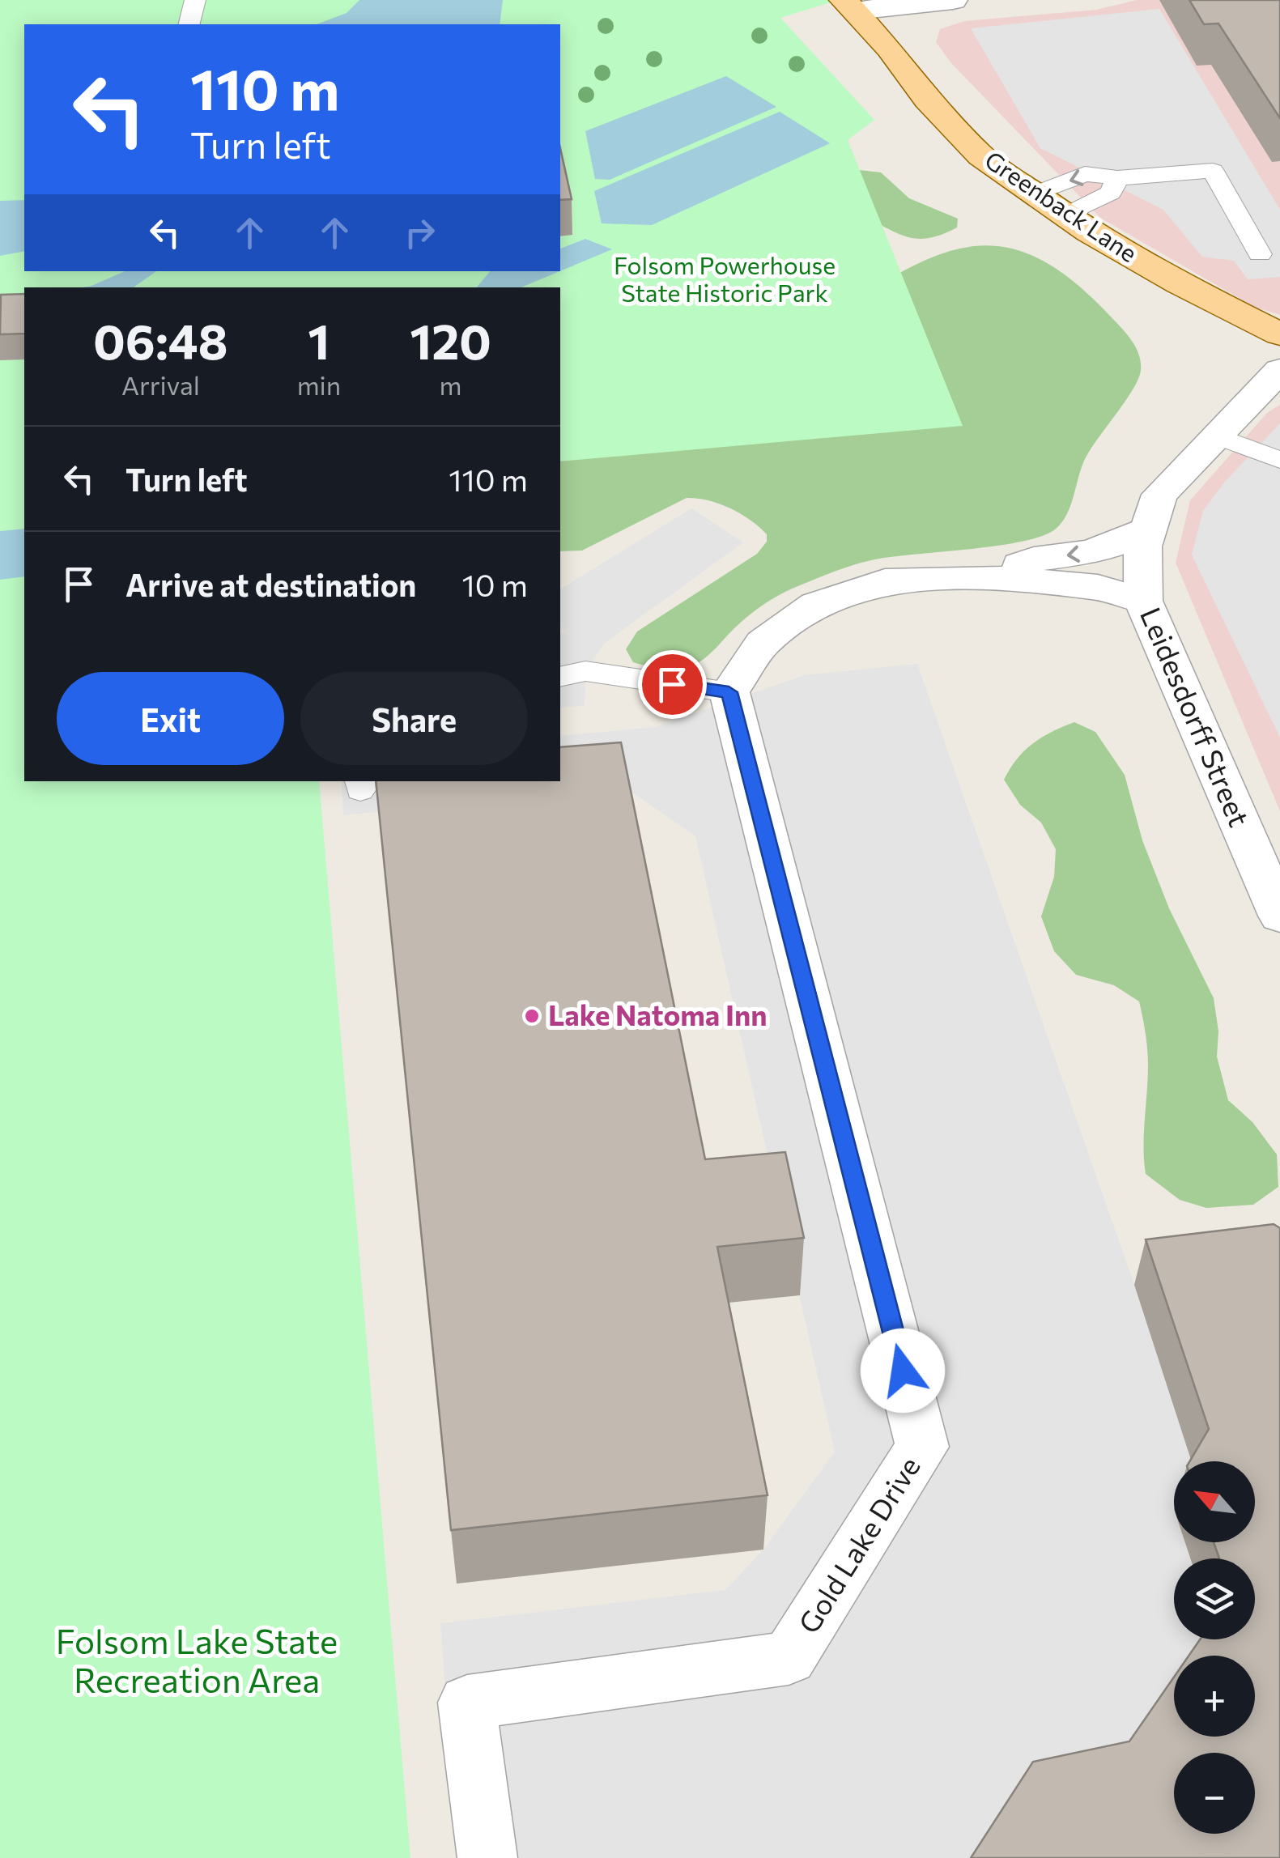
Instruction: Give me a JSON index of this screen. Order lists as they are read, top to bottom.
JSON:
{
  "streets": {
    "main road": ["Greenback Lane"],
    "street": ["Leidesdorff Street", "Gold Lake Drive"]
  },
  "parks": ["Folsom Powerhouse State Historic Park", "Folsom Lake State Recreation Area"],
  "places": ["Lake Natoma Inn"],
  "north": "top left",
  "page": {
    "turn": ["110 m", "Turn left"],
    "eta": [
      "06:48",
      "Arrival",
      "1",
      "min",
      "120",
      "m"
    ],
    "list": [
      {
        "name": "Turn left",
        "value": "110 m"
      },
      {
        "name": "Arrive at destination",
        "value": "10 m"
      }
    ],
    "buttons": ["Exit", "Share"],
    "map_buttons": ["+", "−"]
  }
}
